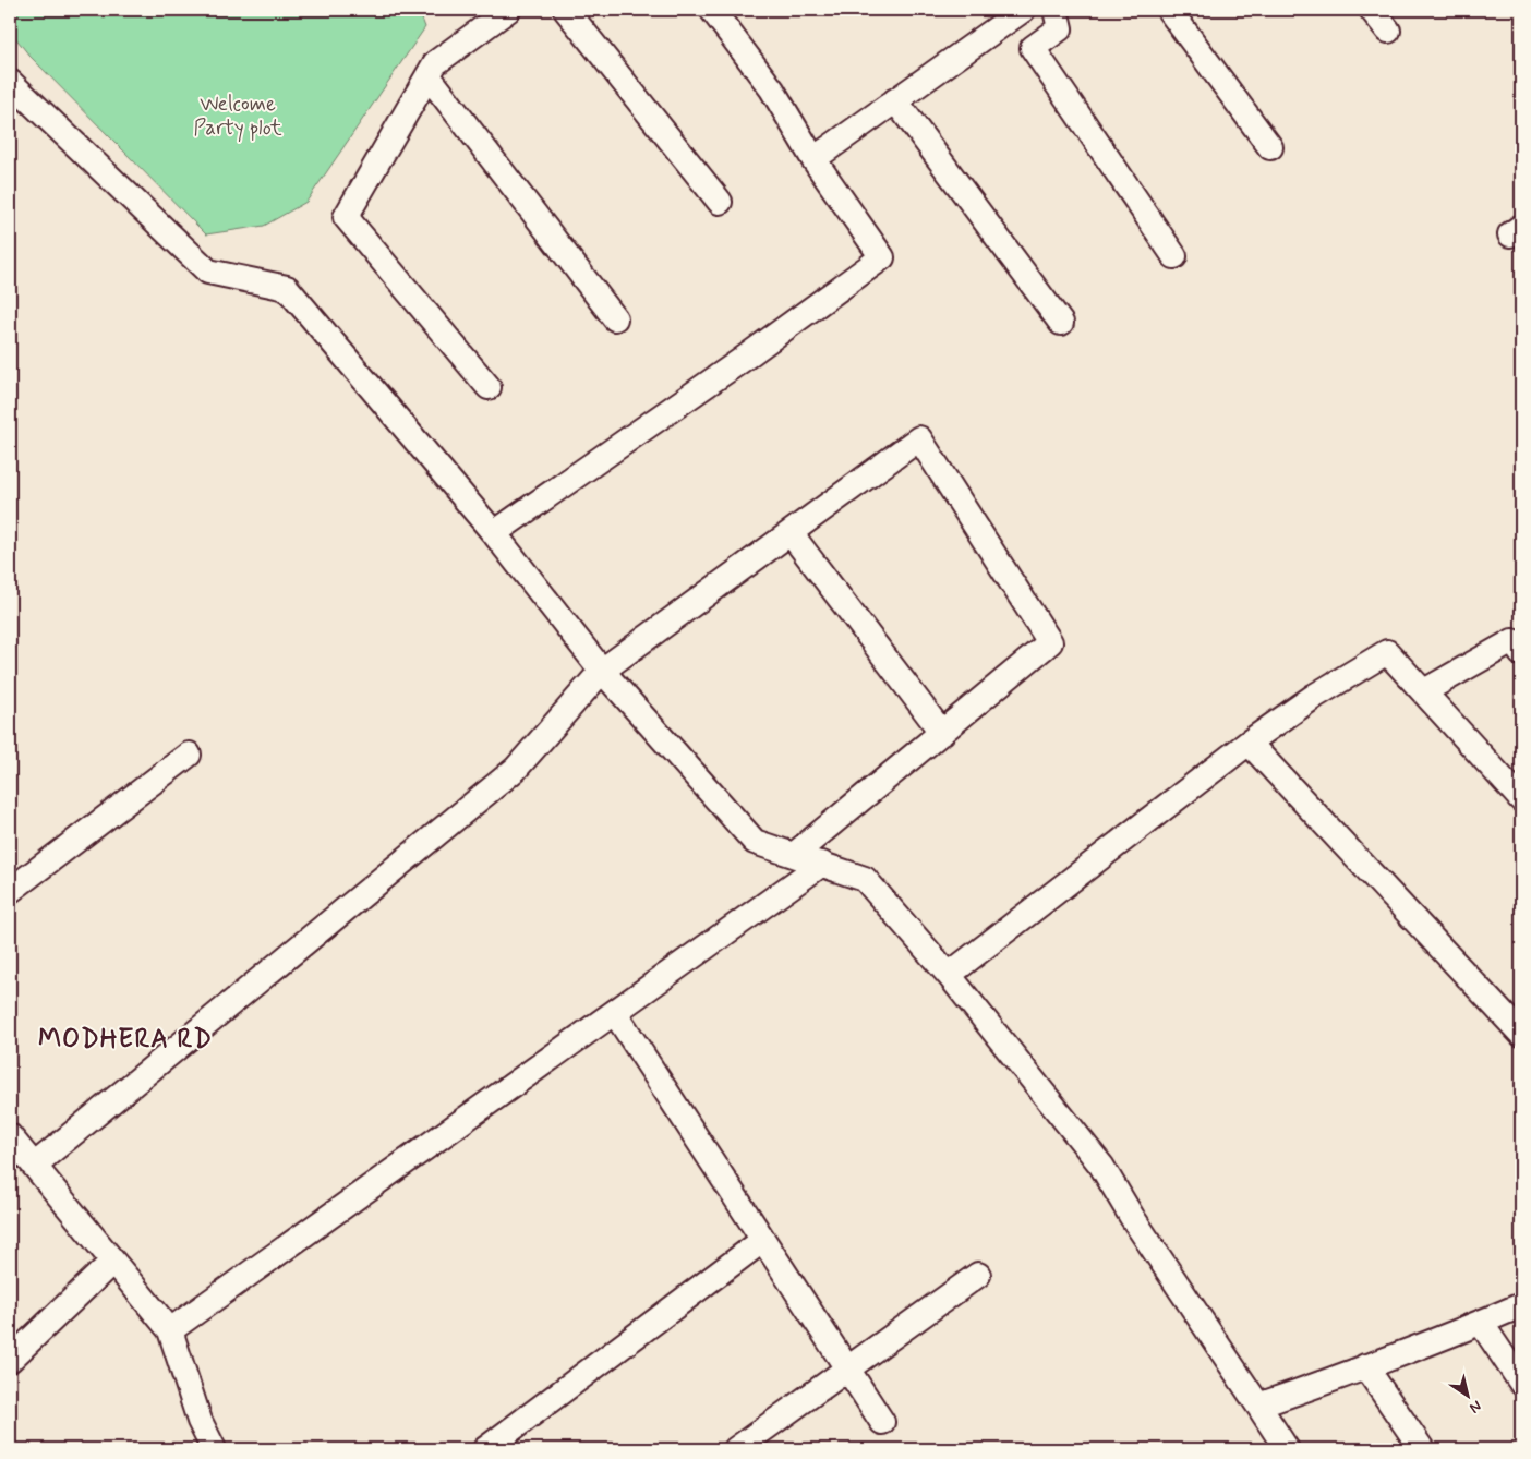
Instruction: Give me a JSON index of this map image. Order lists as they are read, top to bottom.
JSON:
{
  "districts": ["MODHERA RD"],
  "parks": ["Welcome Party plot"],
  "north": "bottom right"
}
